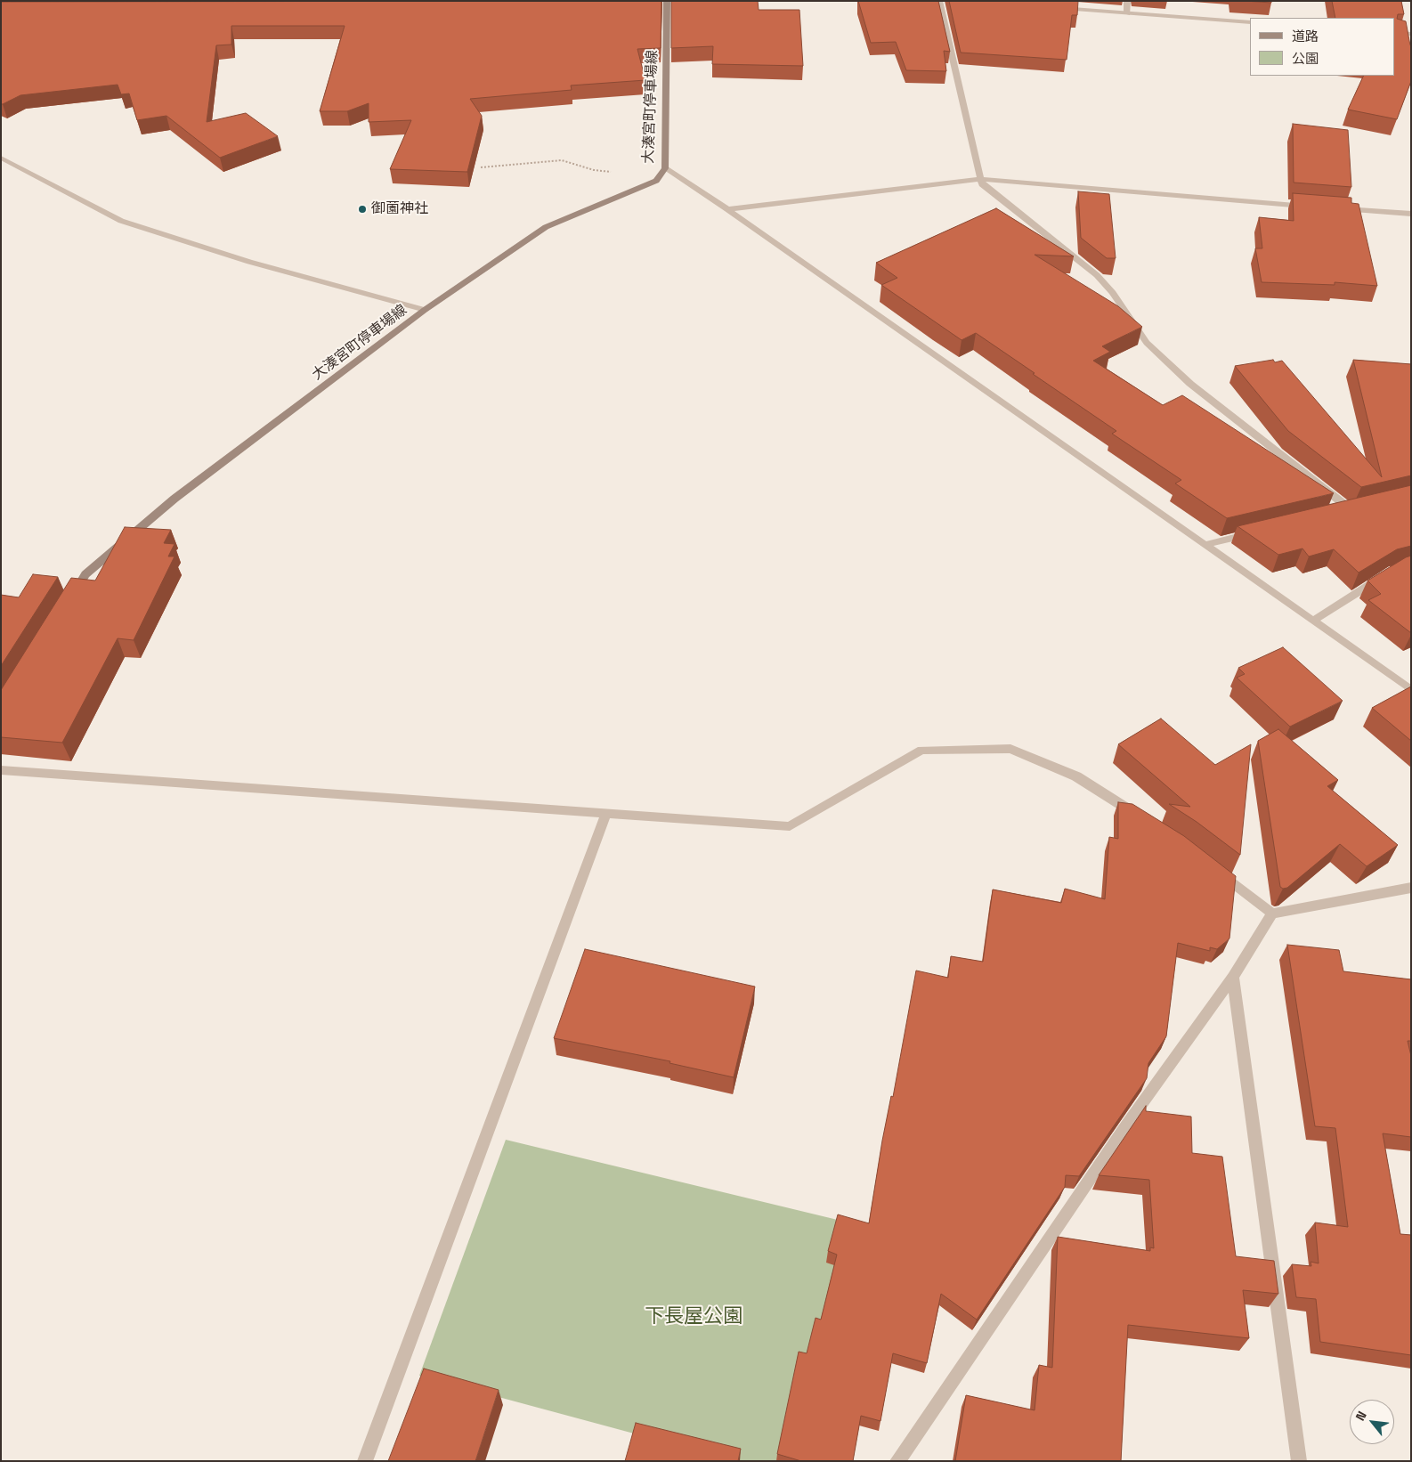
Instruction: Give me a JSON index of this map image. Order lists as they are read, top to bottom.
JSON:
{
  "streets": {
    "main road": ["大湊宮町停車場線"]
  },
  "parks": ["下長屋公園"],
  "places": ["御薗神社"],
  "legend": ["道路", "公園"],
  "north": "top left"
}
